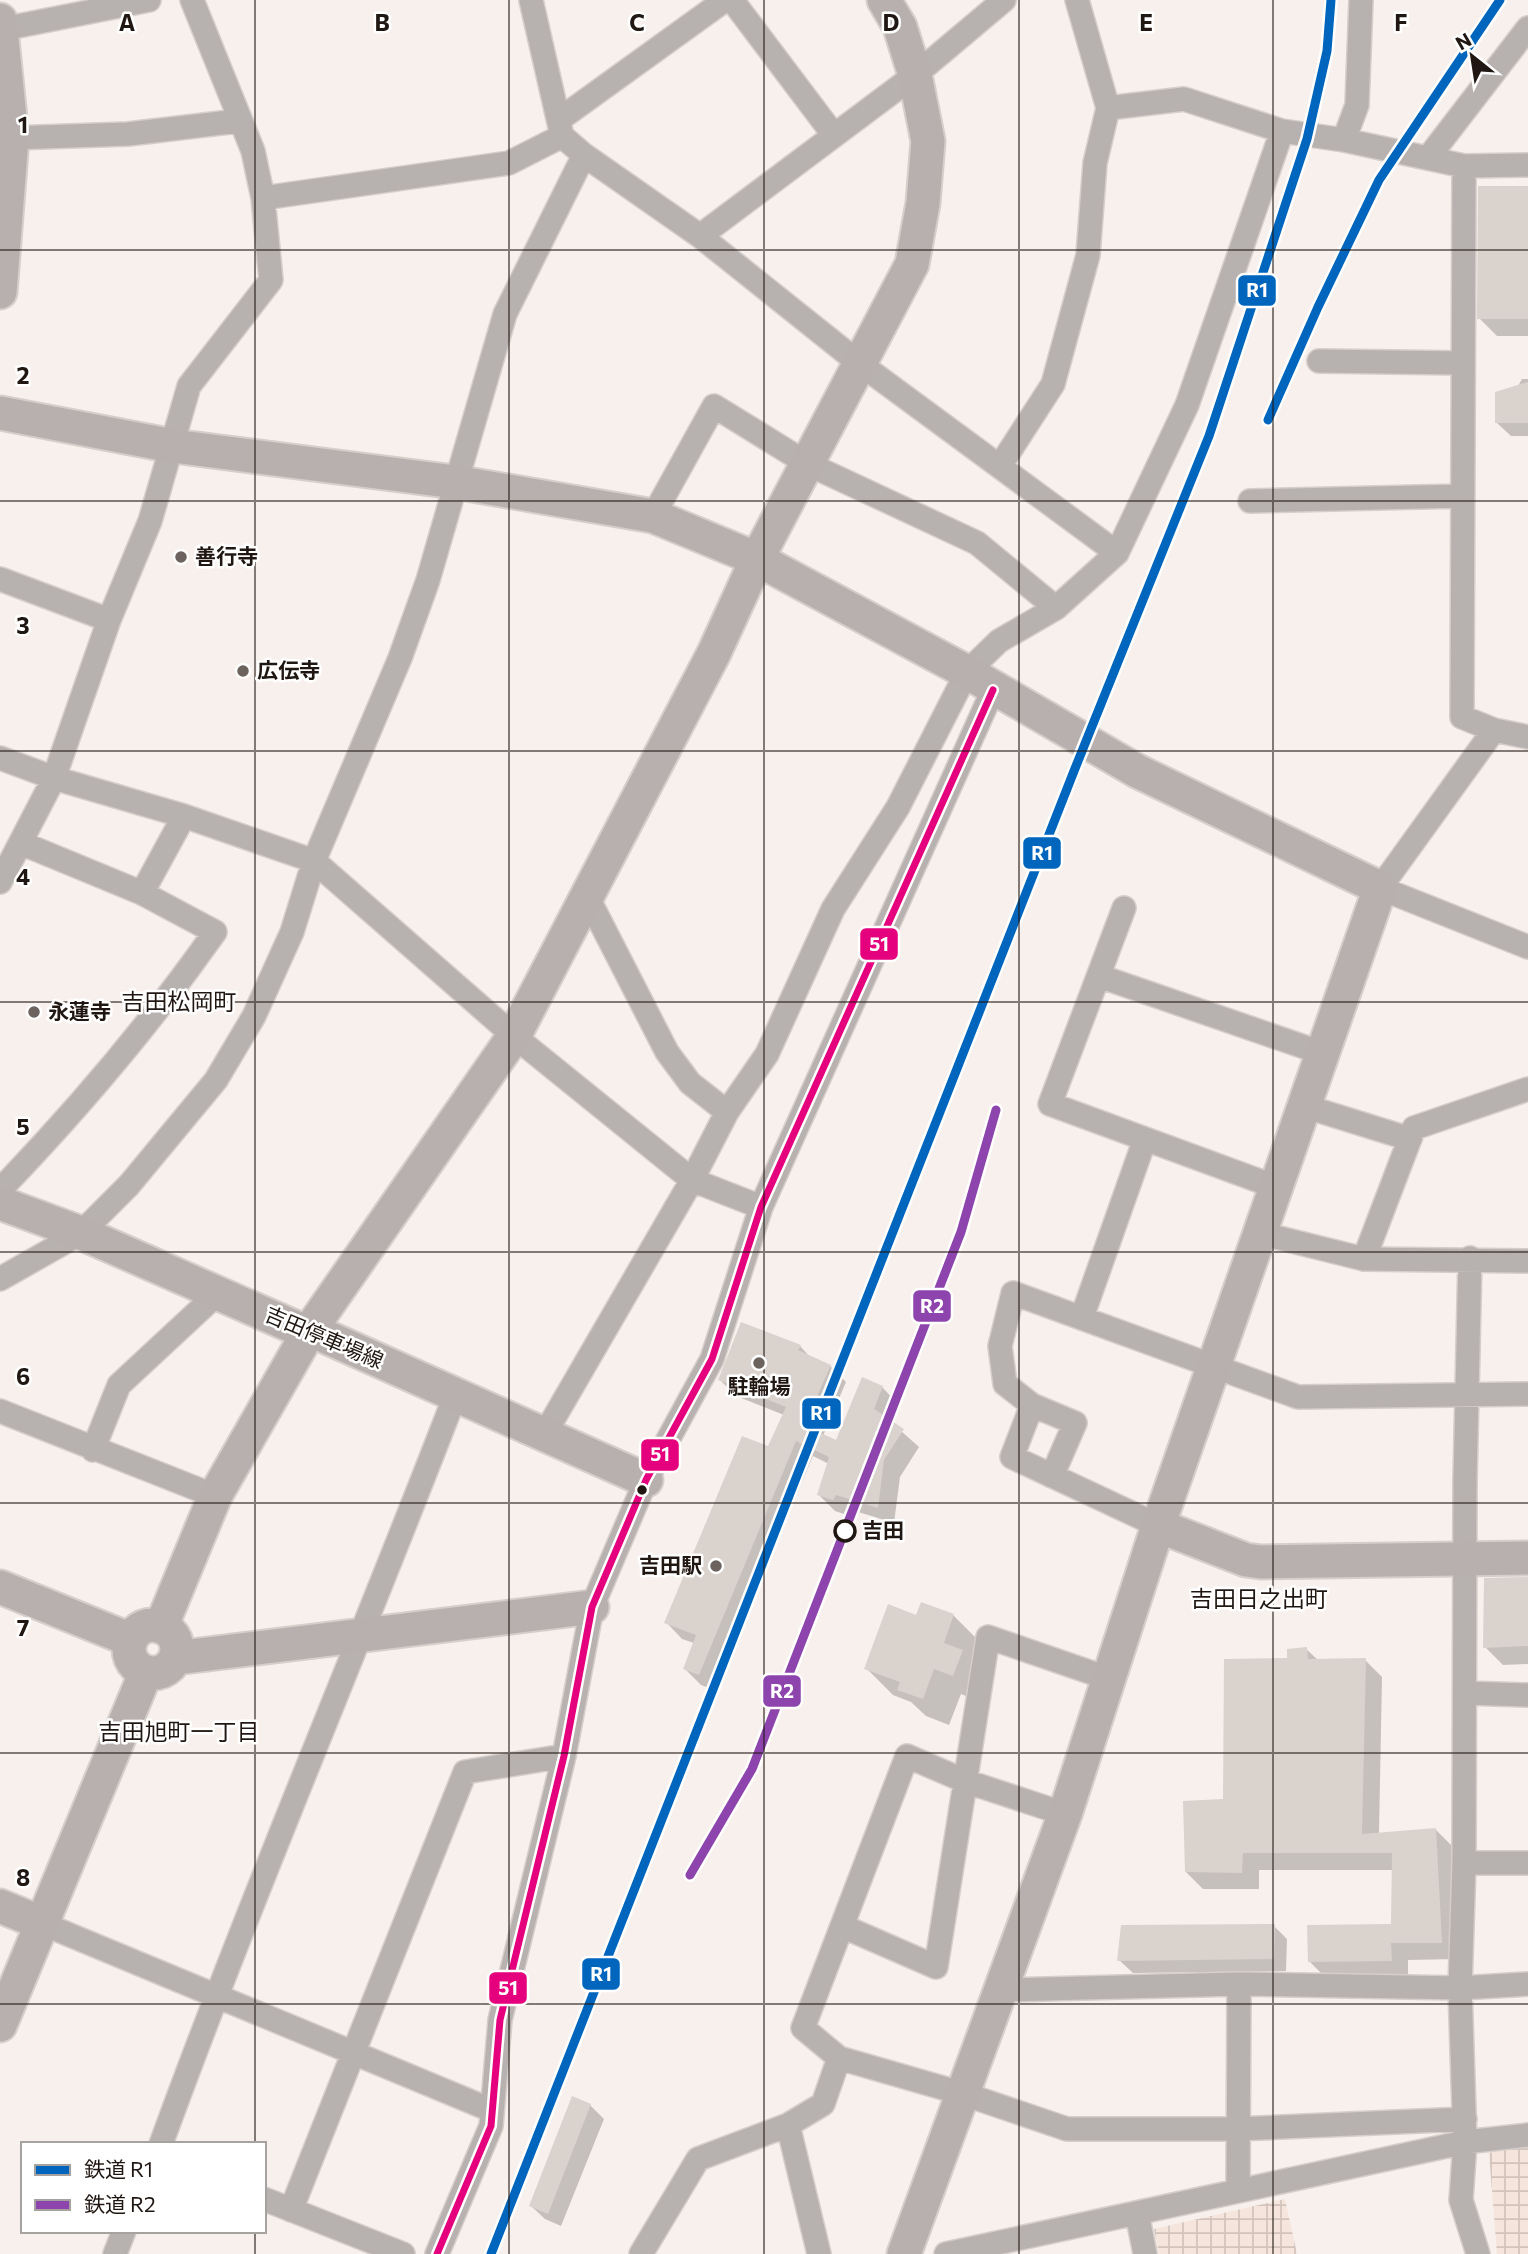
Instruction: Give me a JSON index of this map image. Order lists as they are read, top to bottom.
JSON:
{
  "streets": {
    "street": ["吉田停車場線"]
  },
  "districts": ["吉田松岡町", "吉田日之出町", "吉田旭町一丁目"],
  "places": [
    "善行寺",
    "広伝寺",
    "永蓮寺",
    "駐輪場",
    "吉田",
    "吉田駅"
  ],
  "lines": ["rail line R1", "transit line 51", "rail line R2"],
  "legend": ["鉄道 R1", "鉄道 R2"],
  "north": "top left",
  "grid": {
    "columns": [
      "A",
      "B",
      "C",
      "D",
      "E",
      "F"
    ],
    "rows": [
      "1",
      "2",
      "3",
      "4",
      "5",
      "6",
      "7",
      "8"
    ]
  }
}
